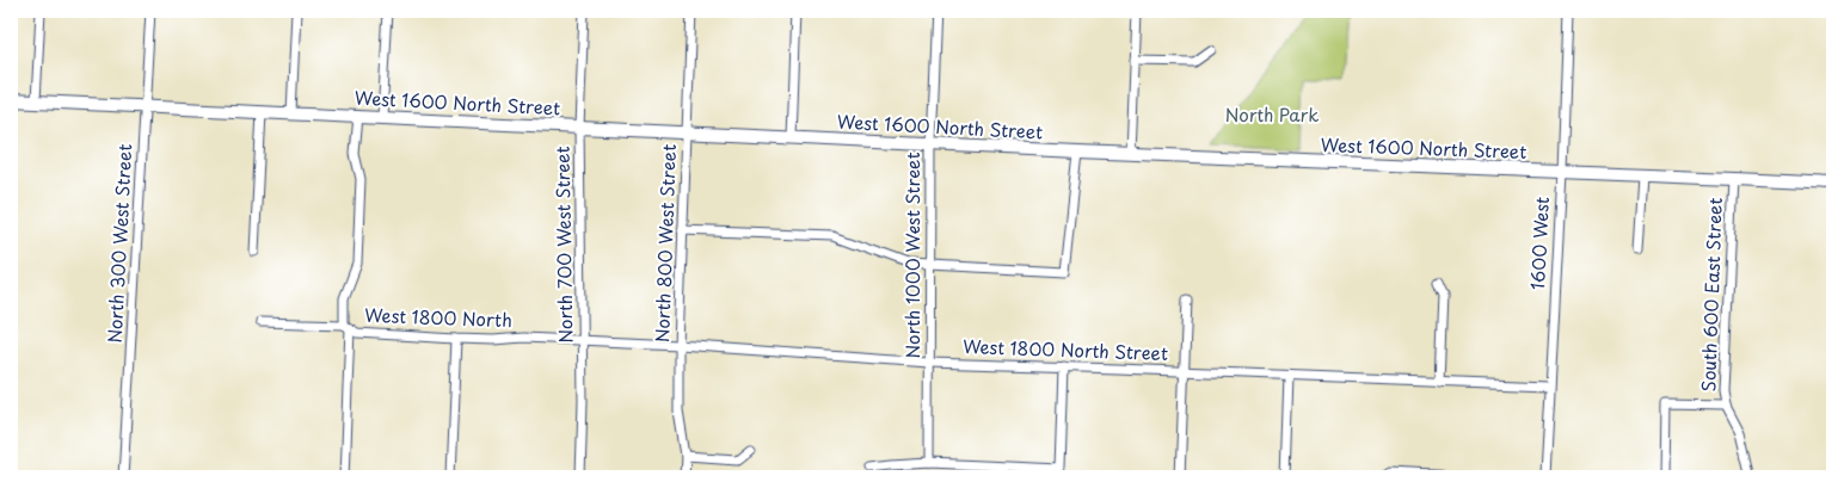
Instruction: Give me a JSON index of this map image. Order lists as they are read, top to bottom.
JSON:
{
  "streets": {
    "street": [
      "West 1600 North Street",
      "North 300 West Street",
      "North 800 West Street",
      "1600 West",
      "North 700 West Street",
      "North 1000 West Street",
      "South 600 East Street",
      "West 1800 North",
      "West 1800 North Street"
    ]
  },
  "crossings": [
    ["West 1600 North Street", "North 300 West Street"],
    ["West 1600 North Street", "North 800 West Street"],
    ["West 1600 North Street", "1600 West"],
    ["West 1600 North Street", "North 700 West Street"],
    ["West 1600 North Street", "North 1000 West Street"],
    ["West 1600 North Street", "South 600 East Street"],
    ["North 800 West Street", "West 1800 North Street"],
    ["1600 West", "West 1800 North Street"],
    ["North 700 West Street", "West 1800 North"],
    ["North 700 West Street", "West 1800 North Street"],
    ["North 1000 West Street", "West 1800 North Street"],
    ["West 1800 North", "West 1800 North Street"]
  ],
  "parks": ["North Park"]
}
